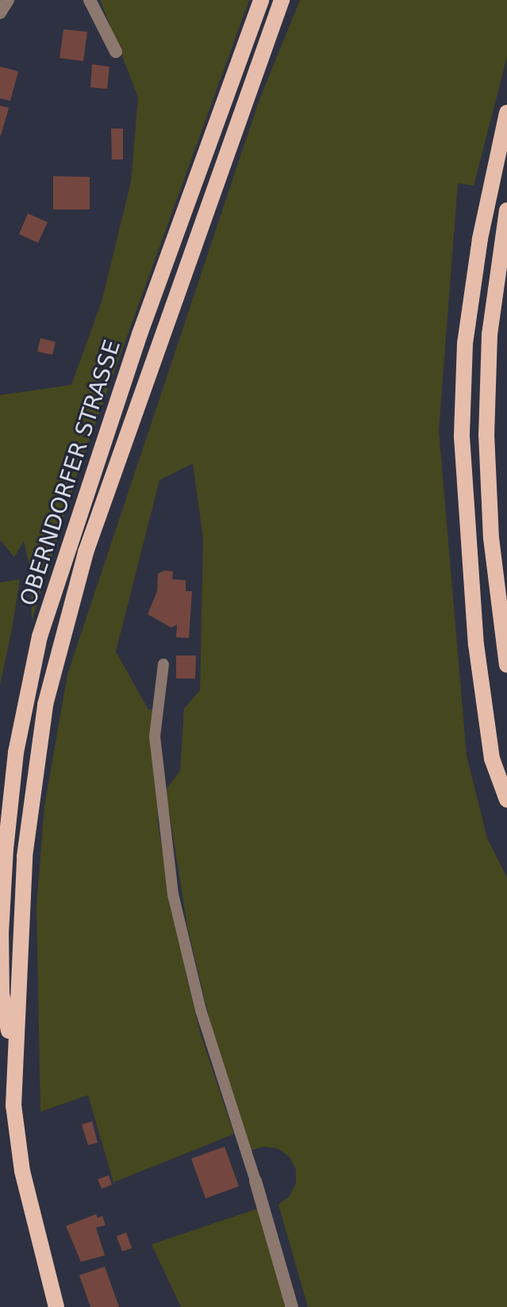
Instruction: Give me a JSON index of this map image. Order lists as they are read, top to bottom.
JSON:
{
  "streets": {
    "main road": ["OBERNDORFER STRASSE"]
  }
}
